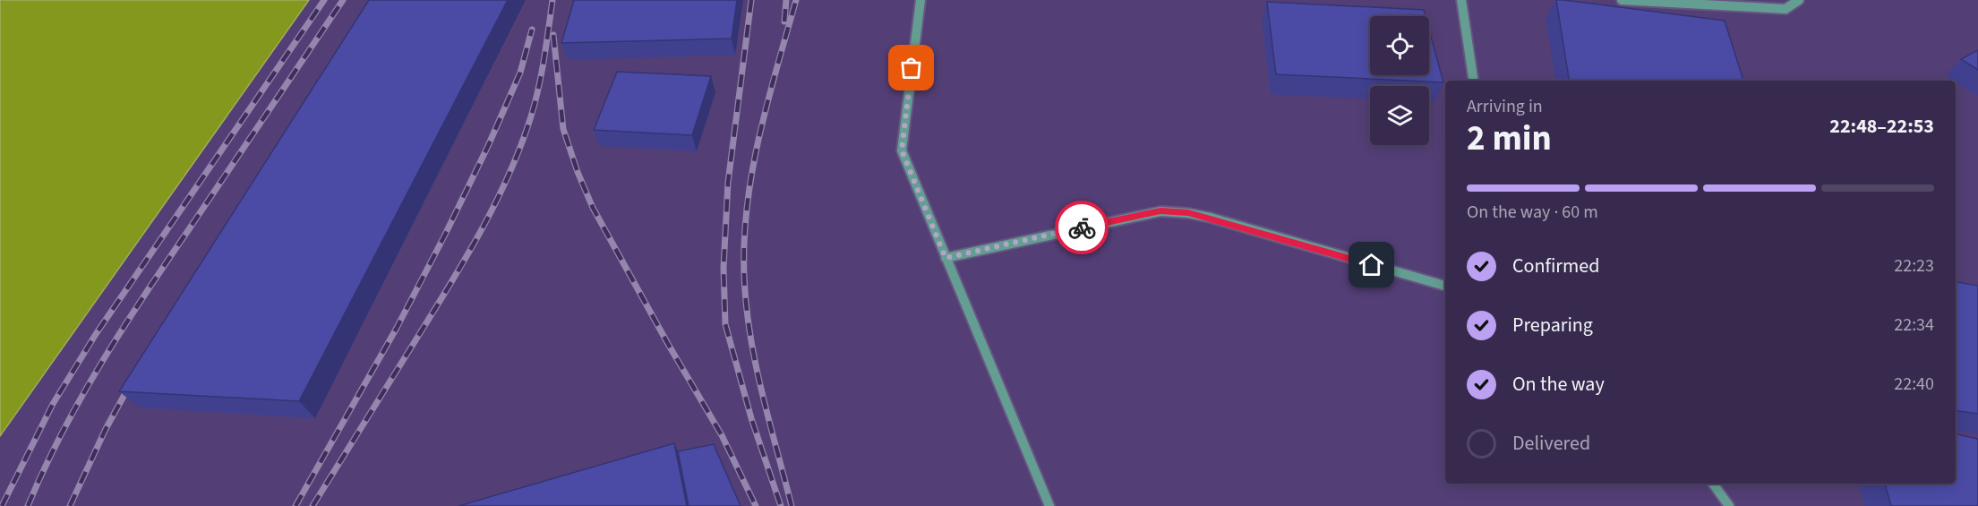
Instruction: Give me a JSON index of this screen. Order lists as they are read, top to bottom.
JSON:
{
  "page": {
    "heading": ["2 min", "Arriving in", "22:48–22:53"],
    "bar": "On the way · 60 m",
    "list": [
      ["Confirmed", "22:23"],
      ["Preparing", "22:34"],
      ["On the way", "22:40"],
      "Delivered"
    ]
  }
}
